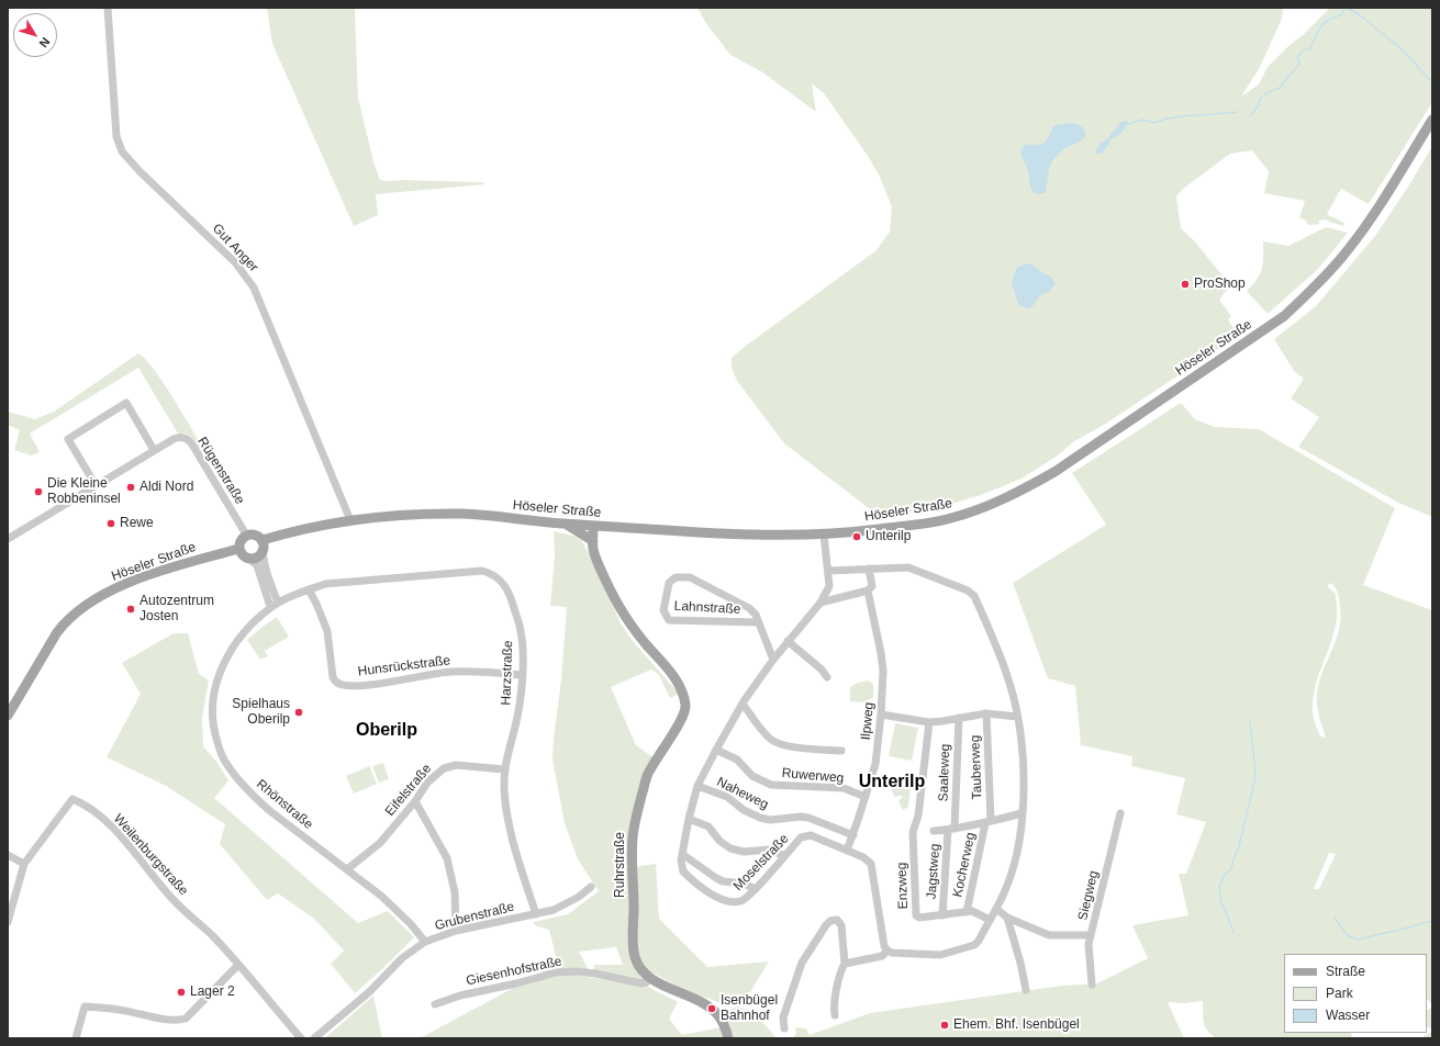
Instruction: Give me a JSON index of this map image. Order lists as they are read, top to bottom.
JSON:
{
  "streets": {
    "main road": ["Höseler Straße", "Ruhrstraße"],
    "street": [
      "Gut Anger",
      "Rügenstraße",
      "Lahnstraße",
      "Hunsrückstraße",
      "Harzstraße",
      "Ilpweg",
      "Tauberweg",
      "Saaleweg",
      "Ruwerweg",
      "Eifelstraße",
      "Naheweg",
      "Rhönstraße",
      "Weilenburgstraße",
      "Moselstraße",
      "Kocherweg",
      "Jagstweg",
      "Enzweg",
      "Siegweg",
      "Grubenstraße",
      "Giesenhofstraße"
    ]
  },
  "crossings": [
    ["Gut Anger", "Höseler Straße"],
    ["Höseler Straße", "Rügenstraße"],
    ["Höseler Straße", "Moselstraße"],
    ["Höseler Straße", "Ruhrstraße"],
    ["Lahnstraße", "Moselstraße"],
    ["Hunsrückstraße", "Harzstraße"],
    ["Harzstraße", "Eifelstraße"],
    ["Harzstraße", "Rhönstraße"],
    ["Harzstraße", "Grubenstraße"],
    ["Ilpweg", "Ruwerweg"],
    ["Ilpweg", "Naheweg"],
    ["Ilpweg", "Moselstraße"],
    ["Tauberweg", "Kocherweg"],
    ["Saaleweg", "Jagstweg"],
    ["Ruwerweg", "Moselstraße"],
    ["Eifelstraße", "Rhönstraße"],
    ["Naheweg", "Moselstraße"],
    ["Rhönstraße", "Grubenstraße"],
    ["Ruhrstraße", "Giesenhofstraße"],
    ["Kocherweg", "Enzweg"],
    ["Jagstweg", "Enzweg"]
  ],
  "districts": ["Oberilp", "Unterilp"],
  "places": [
    "ProShop",
    "Aldi Nord",
    "Die Kleine Robbeninsel",
    "Rewe",
    "Unterilp",
    "Autozentrum Josten",
    "Spielhaus Oberilp",
    "Lager 2",
    "Isenbügel Bahnhof",
    "Ehem. Bhf. Isenbügel"
  ],
  "legend": ["Straße", "Park", "Wasser"],
  "north": "bottom right"
}
